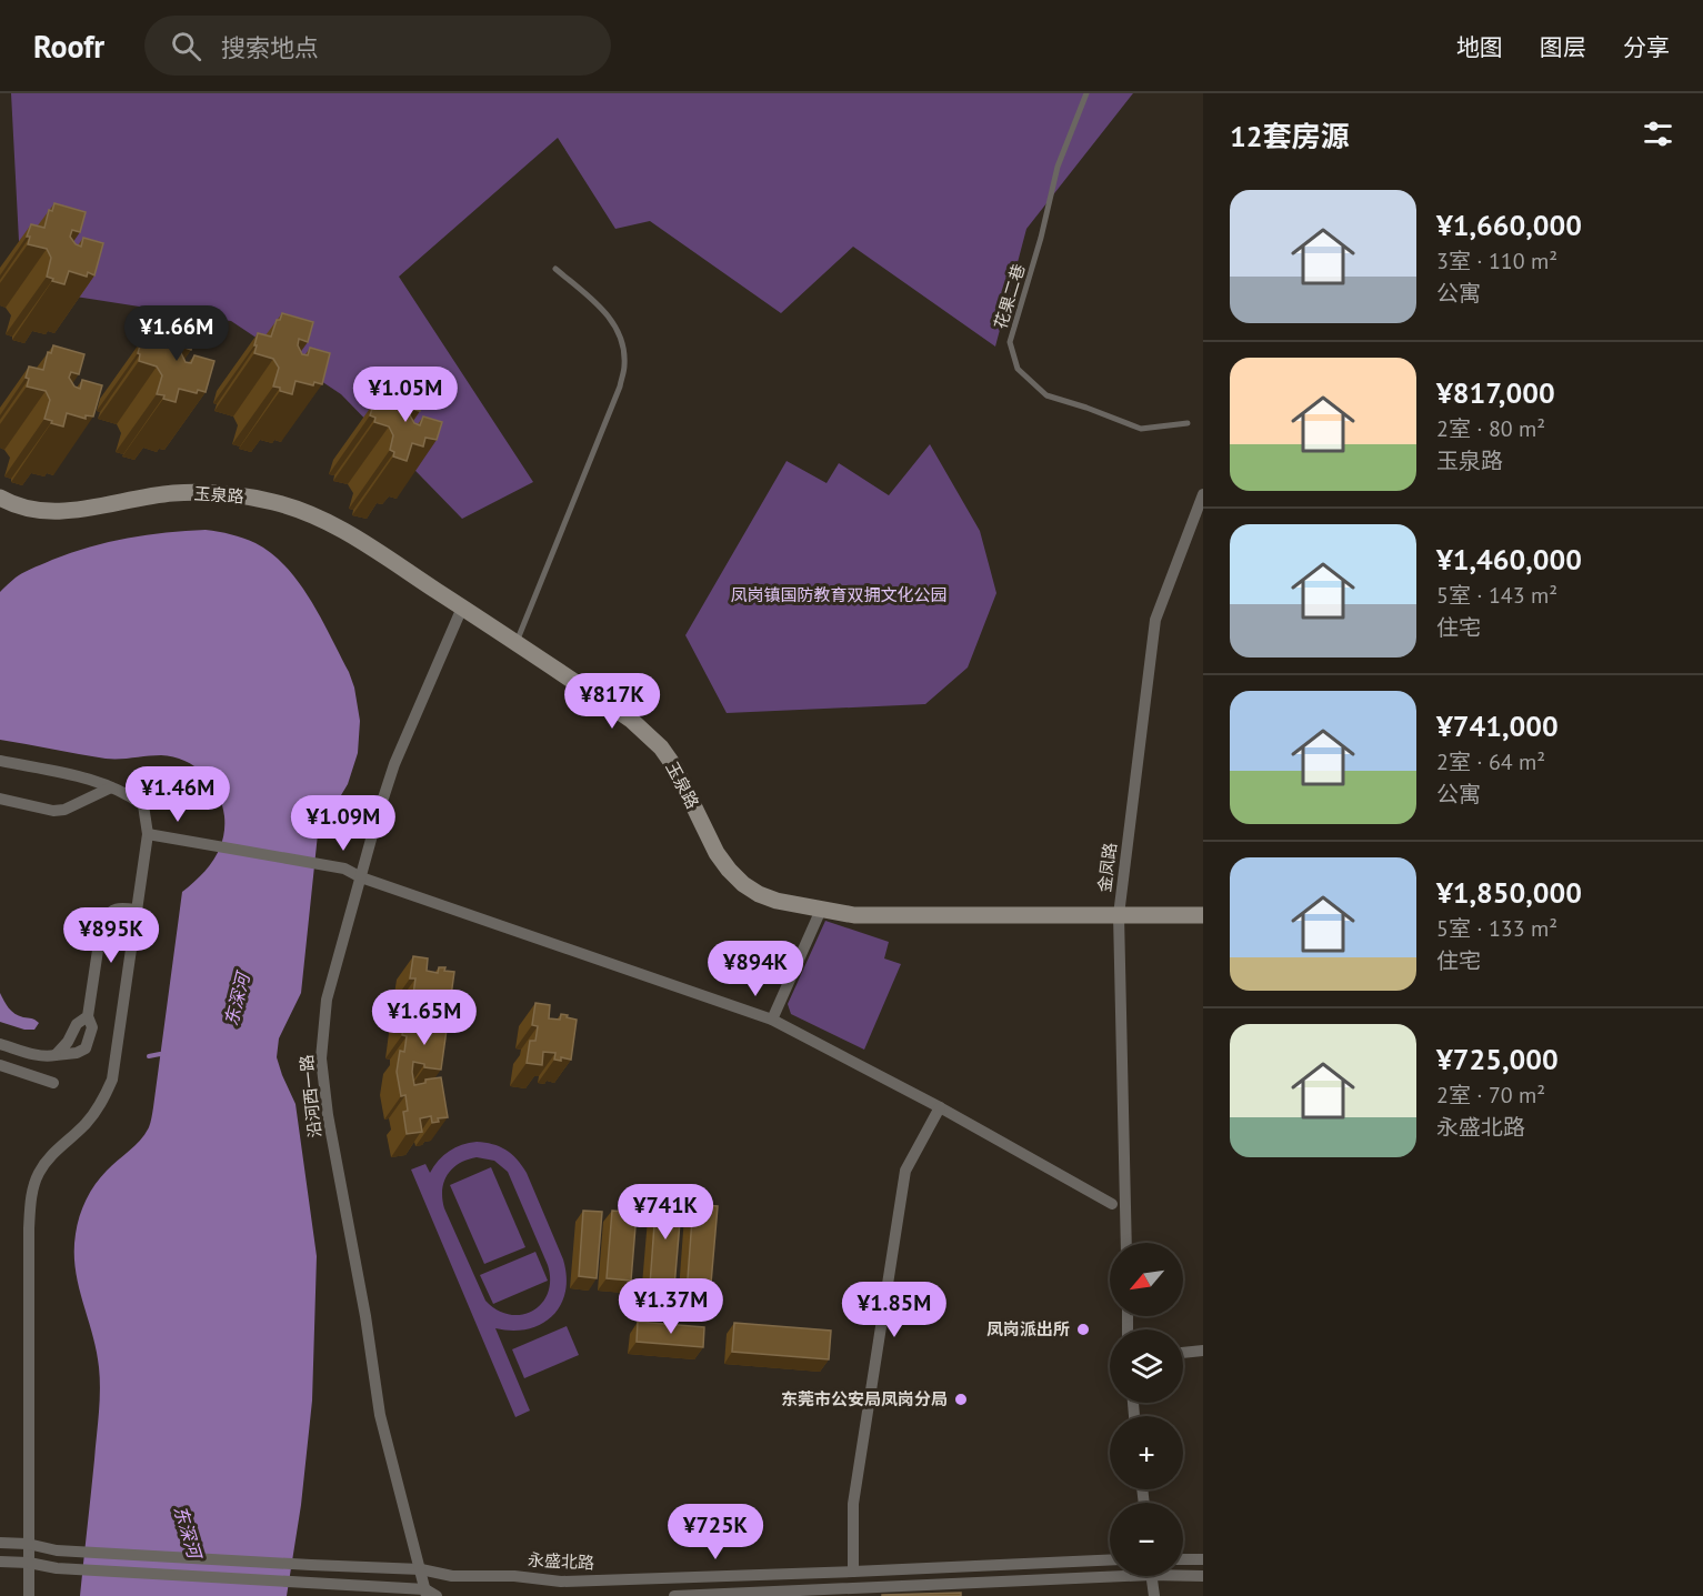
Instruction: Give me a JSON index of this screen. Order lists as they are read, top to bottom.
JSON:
{
  "streets": {
    "street": [
      "玉泉路",
      "金凤路",
      "沿河西一路",
      "永盛北路"
    ],
    "lane": ["花果二巷"]
  },
  "crossings": [
    ["玉泉路", "金凤路"],
    ["玉泉路", "沿河西一路"],
    ["沿河西一路", "永盛北路"]
  ],
  "water": ["东深河"],
  "parks": ["凤岗镇国防教育双拥文化公园"],
  "places": ["凤岗派出所", "东莞市公安局凤岗分局"],
  "north": "bottom left",
  "page": {
    "header": "Roofr",
    "search": "搜索地点",
    "nav": ["地图", "图层", "分享"],
    "heading": "12套房源",
    "list": [
      {
        "name": "¥1,660,000",
        "note": "3室 · 110 m² · 公寓"
      },
      {
        "name": "¥817,000",
        "note": "2室 · 80 m² · 玉泉路"
      },
      {
        "name": "¥1,460,000",
        "note": "5室 · 143 m² · 住宅"
      },
      {
        "name": "¥741,000",
        "note": "2室 · 64 m² · 公寓"
      },
      {
        "name": "¥1,850,000",
        "note": "5室 · 133 m² · 住宅"
      },
      {
        "name": "¥725,000",
        "note": "2室 · 70 m² · 永盛北路"
      }
    ],
    "price": [
      "¥1.66M",
      "¥1.05M",
      "¥817K",
      "¥1.46M",
      "¥1.09M",
      "¥895K",
      "¥894K",
      "¥1.65M",
      "¥741K",
      "¥1.37M",
      "¥1.85M",
      "¥725K"
    ],
    "map_buttons": ["+", "−"]
  }
}
